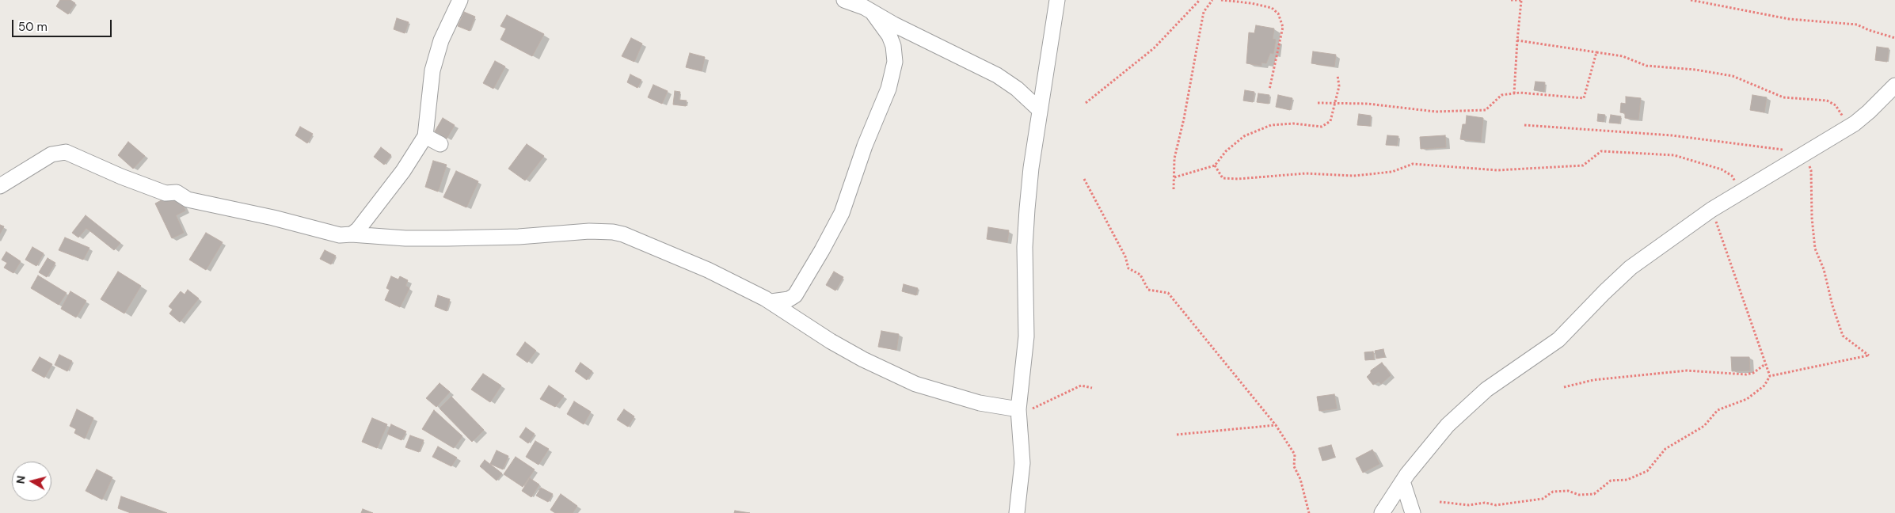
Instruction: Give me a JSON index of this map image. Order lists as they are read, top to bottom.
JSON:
{
  "scale_bar": "50 m",
  "north": "left"
}
